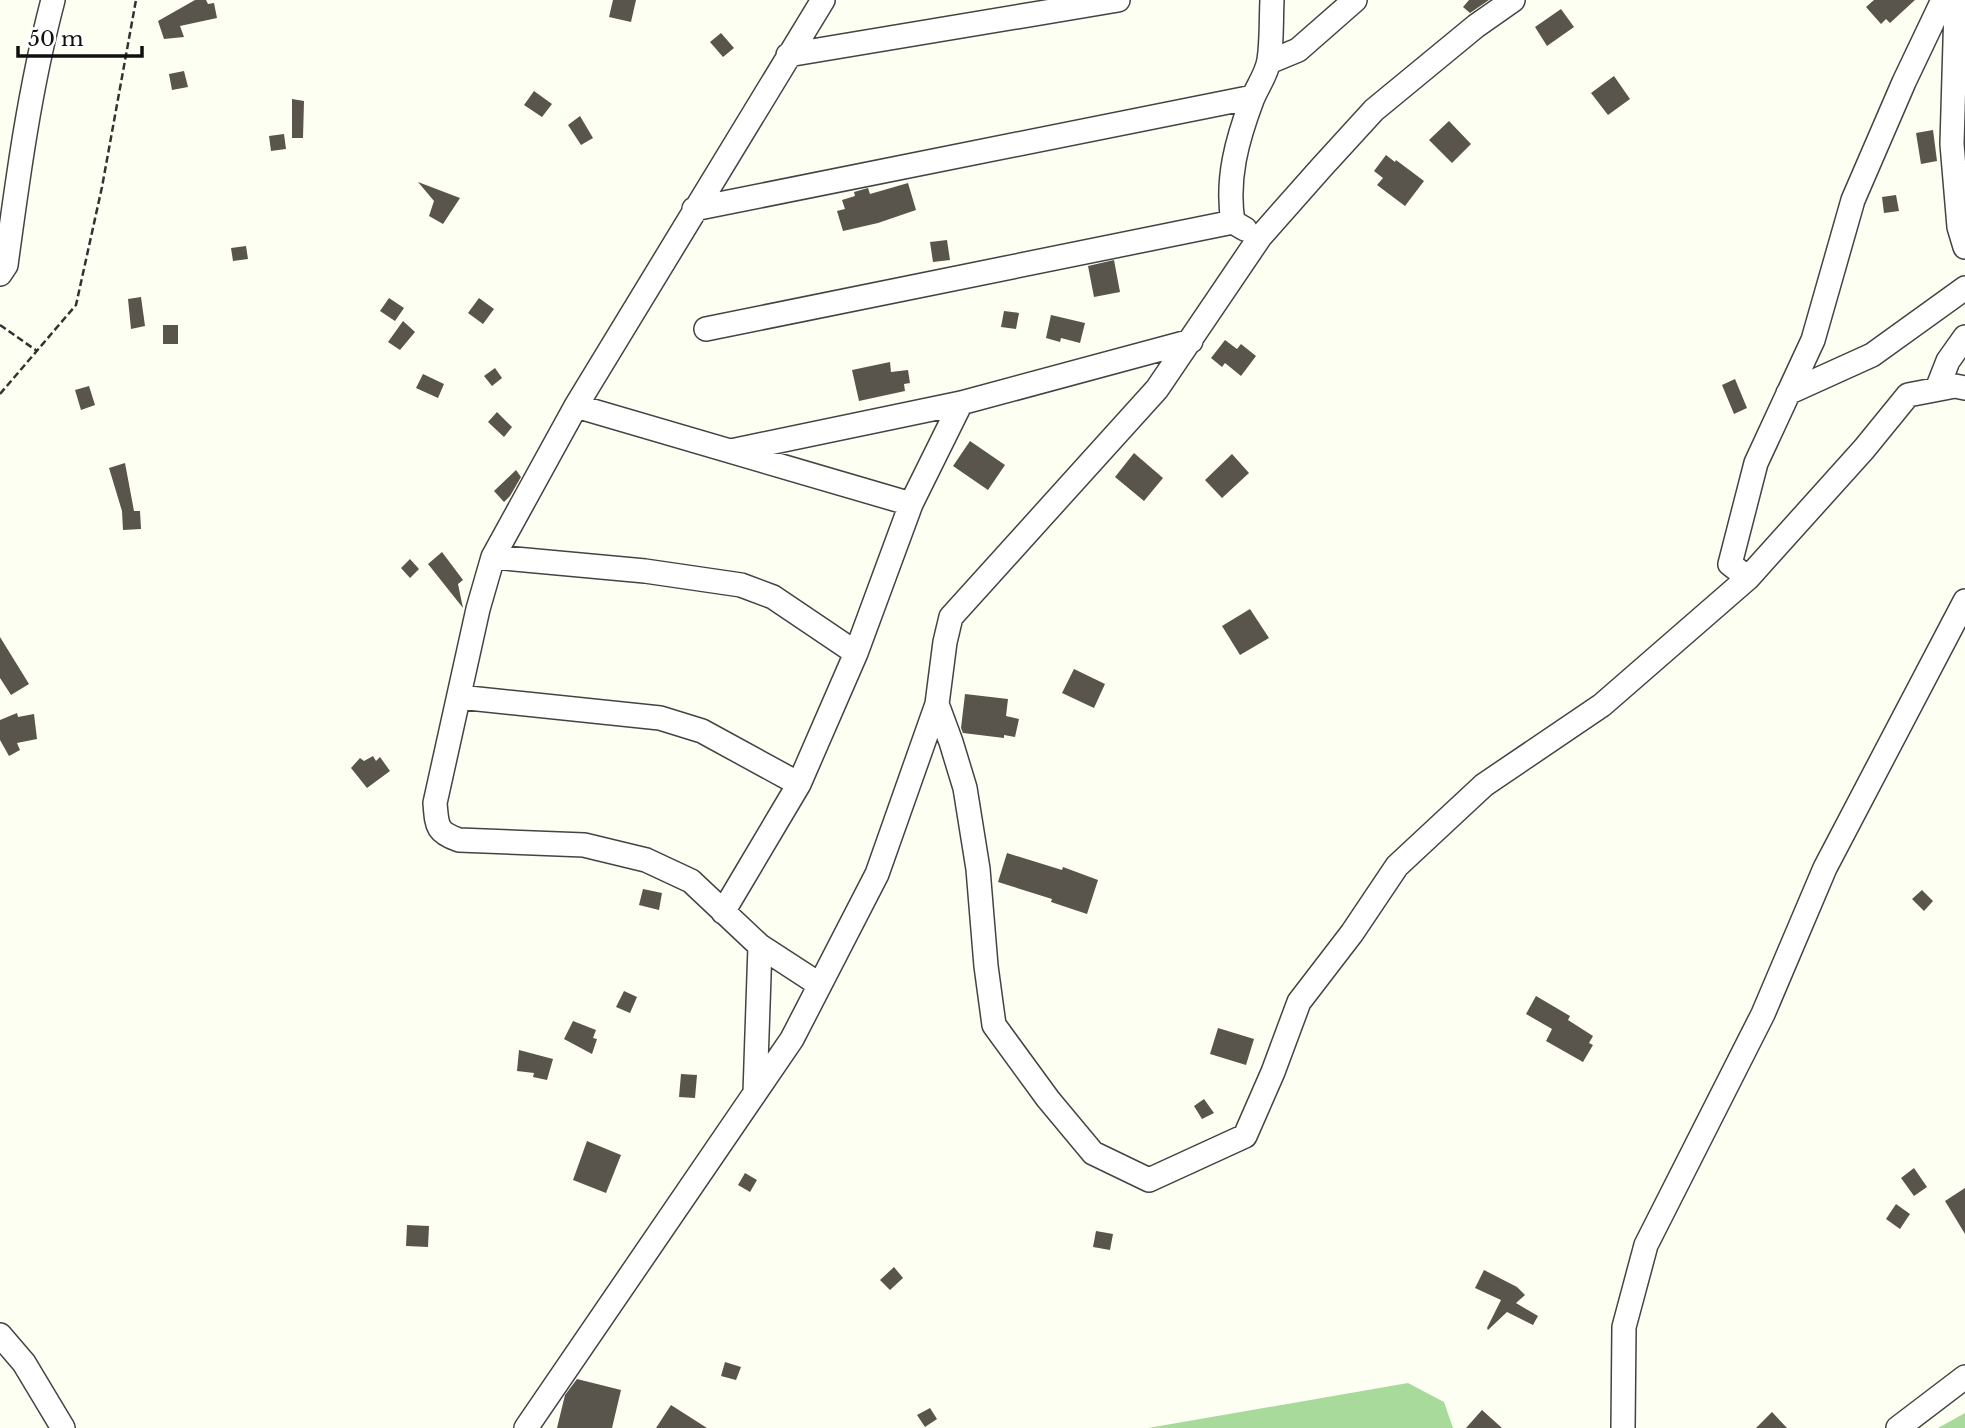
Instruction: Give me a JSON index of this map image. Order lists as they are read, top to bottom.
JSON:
{
  "scale_bar": "50 m"
}
